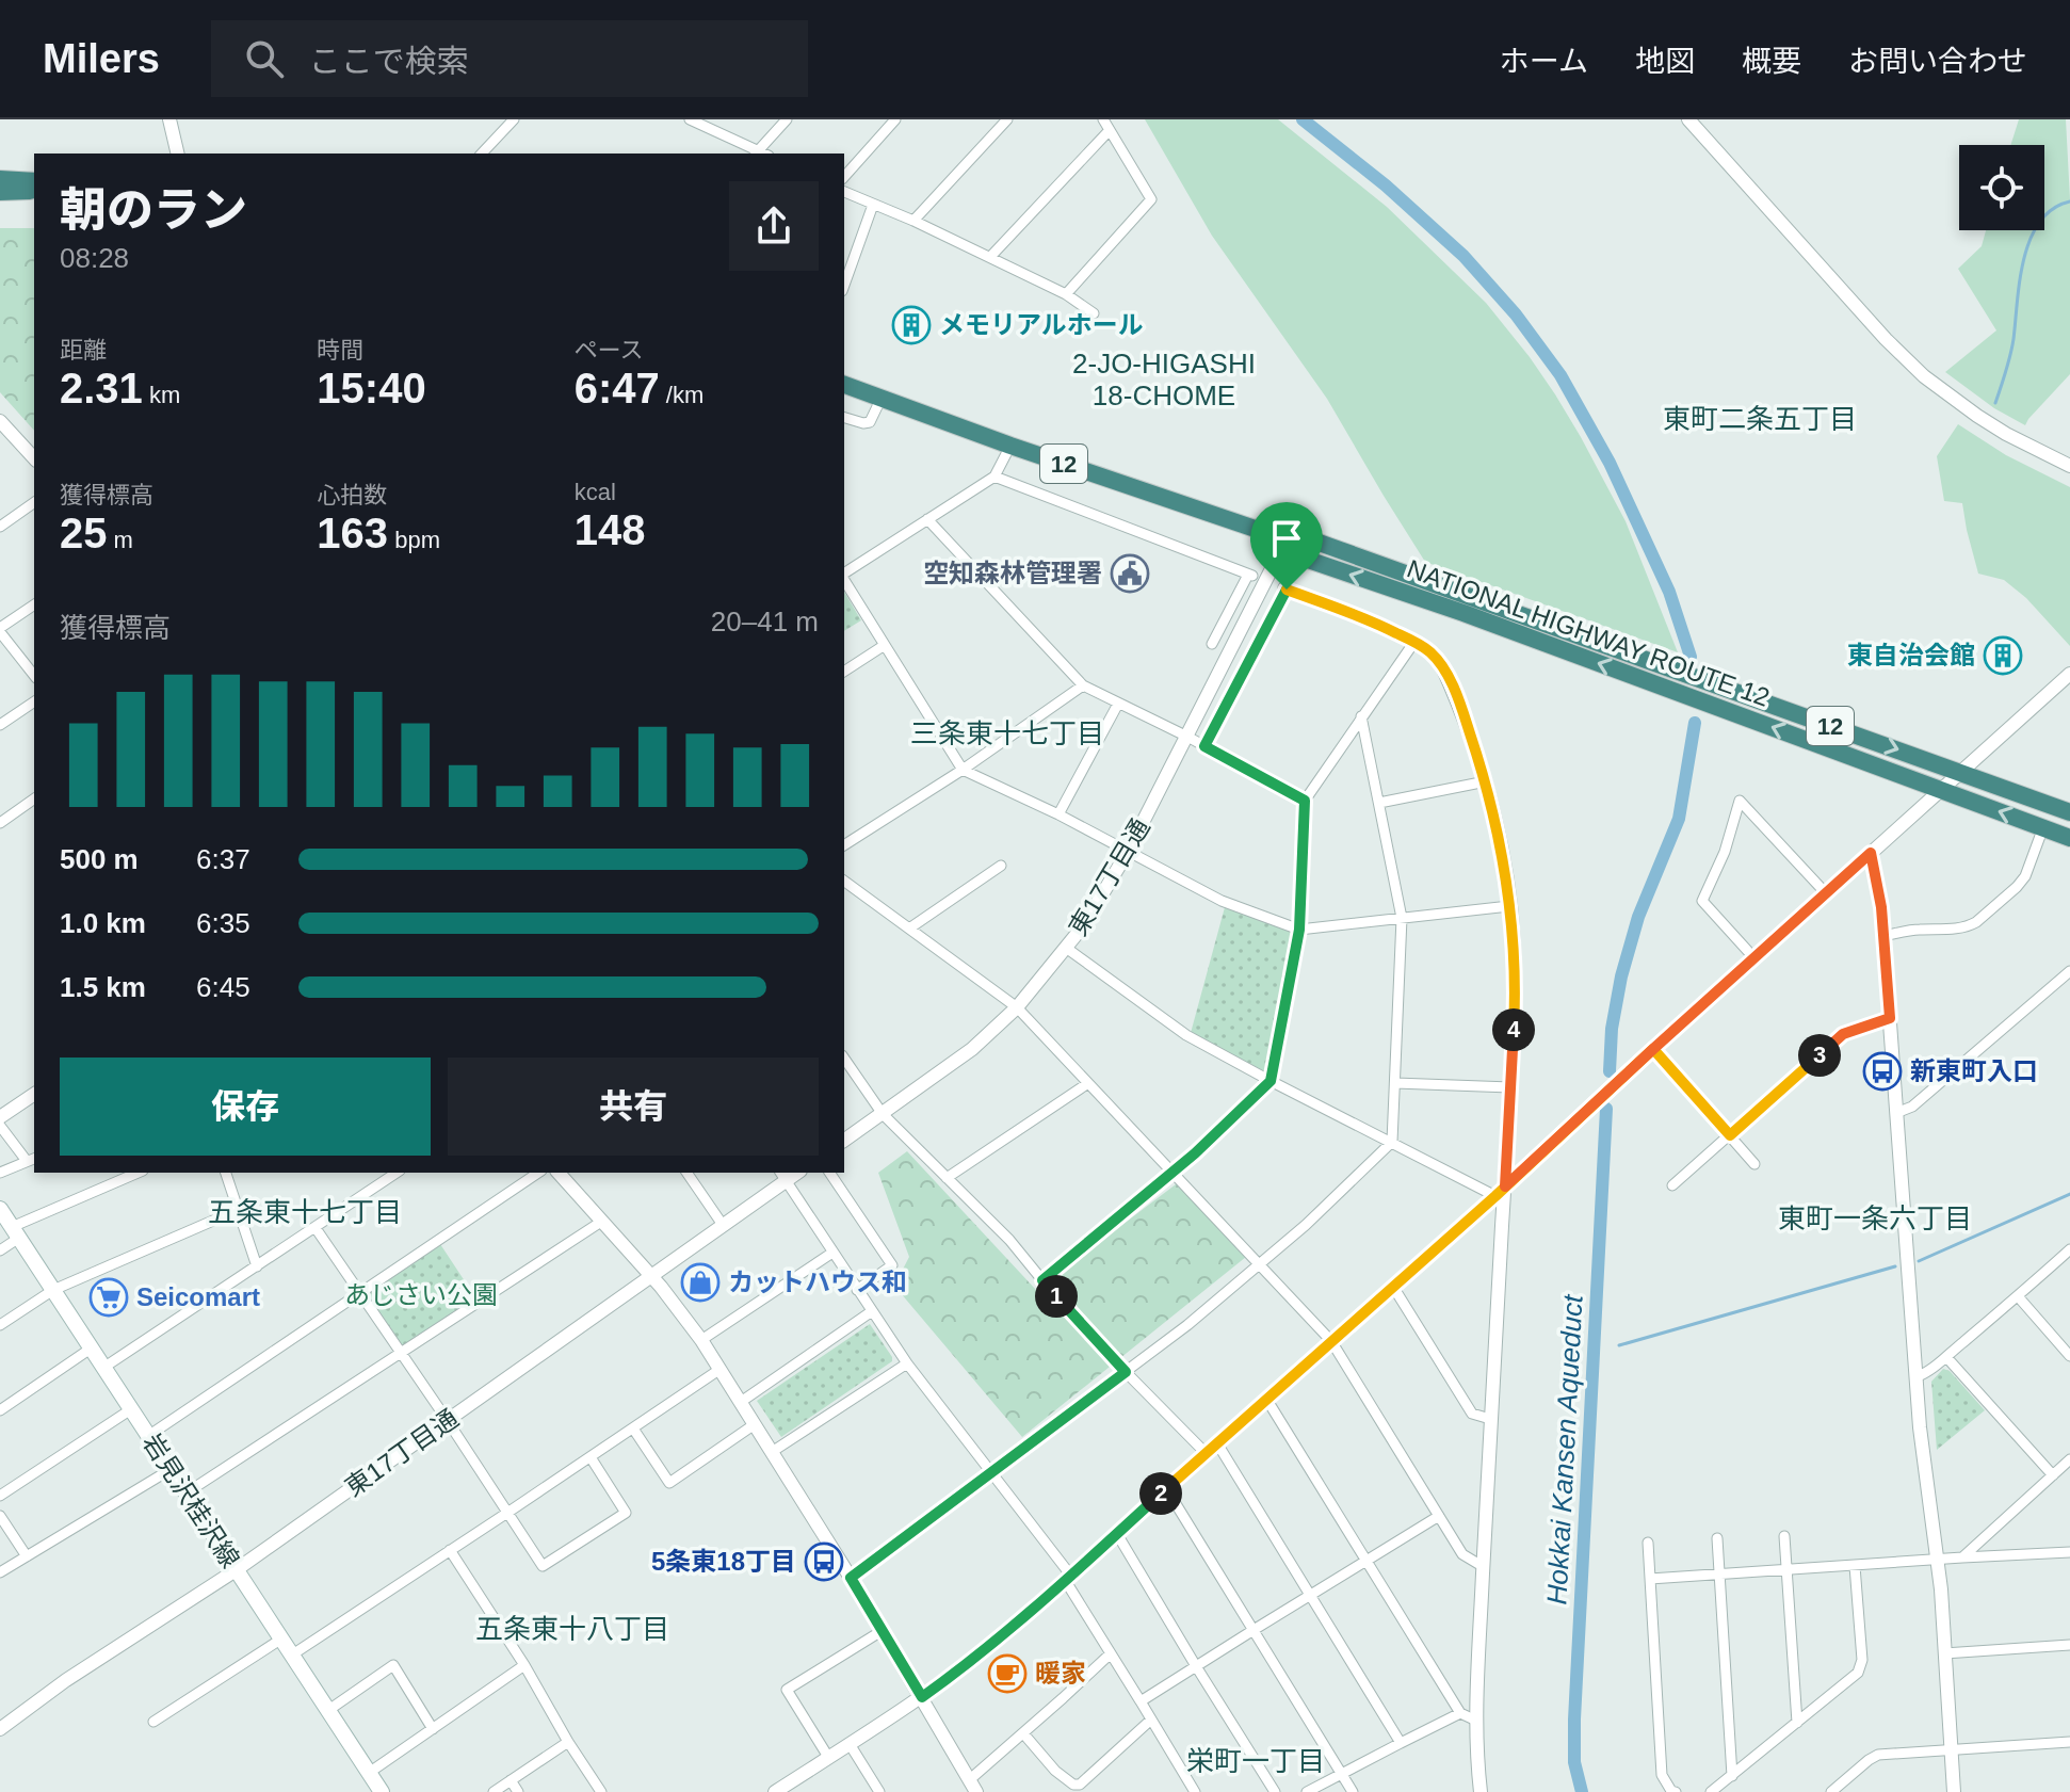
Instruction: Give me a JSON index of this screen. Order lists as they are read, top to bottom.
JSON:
{
  "streets": {
    "highway": ["12", "NATIONAL HIGHWAY ROUTE 12"],
    "main road": ["岩見沢桂沢線"],
    "street": ["東17丁目通"]
  },
  "crossings": [
    ["NATIONAL HIGHWAY ROUTE 12", "東17丁目通"],
    ["東17丁目通", "岩見沢桂沢線"]
  ],
  "districts": [
    "2-JO-HIGASHI 18-CHOME",
    "東町二条五丁目",
    "三条東十七丁目",
    "五条東十七丁目",
    "東町一条六丁目",
    "五条東十八丁目",
    "栄町一丁目"
  ],
  "water": ["Hokkai Kansen Aqueduct"],
  "parks": ["あじさい公園"],
  "places": {
    "building": ["メモリアルホール", "東自治会館"],
    "public building": ["空知森林管理署"],
    "bus stop": ["新東町入口", "5条東18丁目"],
    "shop": ["カットハウス和"],
    "supermarket": ["Seicomart"],
    "cafe": ["暖家"]
  },
  "page": {
    "header": "Milers",
    "search": "ここで検索",
    "nav": [
      "ホーム",
      "地図",
      "概要",
      "お問い合わせ"
    ],
    "heading": ["朝のラン", "08:28"],
    "stats": [
      ["距離", "2.31 km"],
      ["時間", "15:40"],
      ["ペース", "6:47 /km"],
      ["獲得標高", "25 m"],
      ["心拍数", "163 bpm"],
      ["kcal", "148"]
    ],
    "chart": ["獲得標高", "20–41 m"],
    "list": [
      {
        "name": "500 m",
        "note": "6:37"
      },
      {
        "name": "1.0 km",
        "note": "6:35"
      },
      {
        "name": "1.5 km",
        "note": "6:45"
      }
    ],
    "pins": [
      "4",
      "3",
      "1",
      "2"
    ],
    "buttons": ["保存", "共有"]
  }
}
